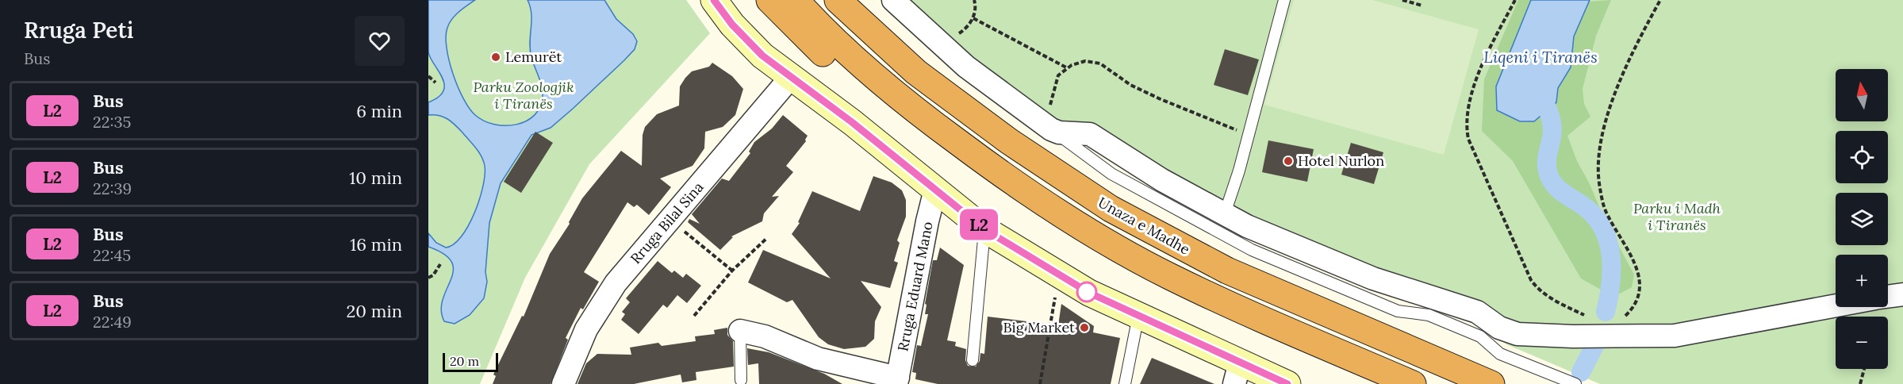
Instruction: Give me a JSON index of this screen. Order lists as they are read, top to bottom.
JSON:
{
  "streets": {
    "highway": ["Unaza e Madhe"],
    "street": ["Rruga Bilal Sina", "Rruga Eduard Mano"]
  },
  "water": ["Liqeni i Tiranës"],
  "parks": ["Parku Zoologjik i Tiranës", "Parku i Madh i Tiranës"],
  "places": ["Lemurët", "Hotel Nurlon", "Big Market"],
  "lines": ["bus line L2"],
  "scale_bar": "20 m",
  "north": "top",
  "page": {
    "heading": ["Rruga Peti", "Bus"],
    "on_map": "L2",
    "map_buttons": ["+", "−"],
    "list": [
      {
        "mark": "L2",
        "name": "Bus",
        "note": "22:35",
        "value": "6 min"
      },
      {
        "mark": "L2",
        "name": "Bus",
        "note": "22:39",
        "value": "10 min"
      },
      {
        "mark": "L2",
        "name": "Bus",
        "note": "22:45",
        "value": "16 min"
      },
      {
        "mark": "L2",
        "name": "Bus",
        "note": "22:49",
        "value": "20 min"
      }
    ],
    "scale": "20 m"
  }
}
